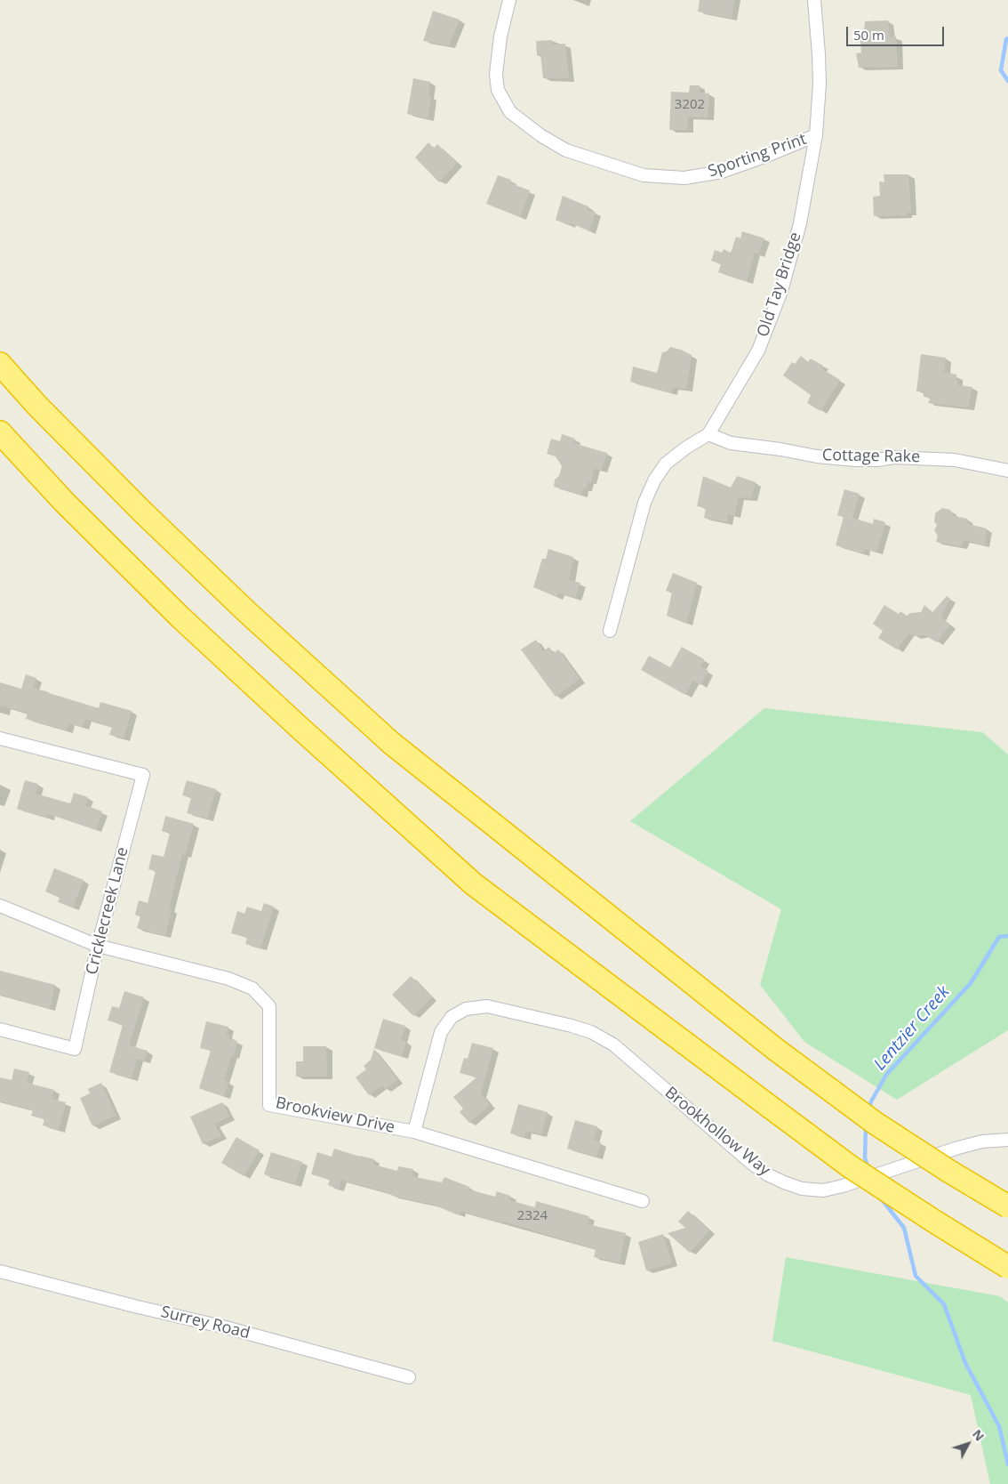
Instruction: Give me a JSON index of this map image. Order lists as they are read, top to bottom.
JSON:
{
  "streets": {
    "street": [
      "Sporting Print",
      "Old Tay Bridge",
      "Cottage Rake",
      "Cricklecreek Lane",
      "Brookview Drive",
      "Brookhollow Way",
      "Surrey Road"
    ]
  },
  "crossings": [
    ["Sporting Print", "Old Tay Bridge"],
    ["Old Tay Bridge", "Cottage Rake"],
    ["Cricklecreek Lane", "Brookview Drive"],
    ["Brookview Drive", "Brookhollow Way"]
  ],
  "water": ["Lentzier Creek"],
  "house_numbers": ["3202", "2324"],
  "scale_bar": "50 m",
  "north": "top right"
}
